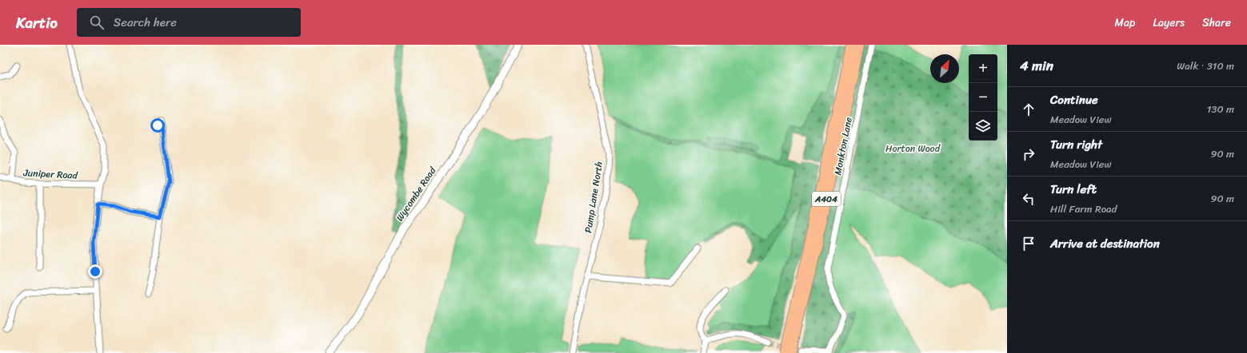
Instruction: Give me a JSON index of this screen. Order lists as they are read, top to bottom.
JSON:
{
  "streets": {
    "highway": ["A404"],
    "street": [
      "Monkton Lane",
      "Juniper Road",
      "Wycombe Road",
      "Pump Lane North"
    ]
  },
  "parks": ["Horton Wood"],
  "north": "top right",
  "page": {
    "header": "Kartio",
    "search": "Search here",
    "nav": ["Map", "Layers", "Share"],
    "heading": ["4 min", "Walk · 310 m"],
    "map_buttons": ["+", "−"],
    "list": [
      ["Continue", "Meadow View", "130 m"],
      ["Turn right", "Meadow View", "90 m"],
      ["Turn left", "Hill Farm Road", "90 m"],
      "Arrive at destination"
    ]
  }
}
